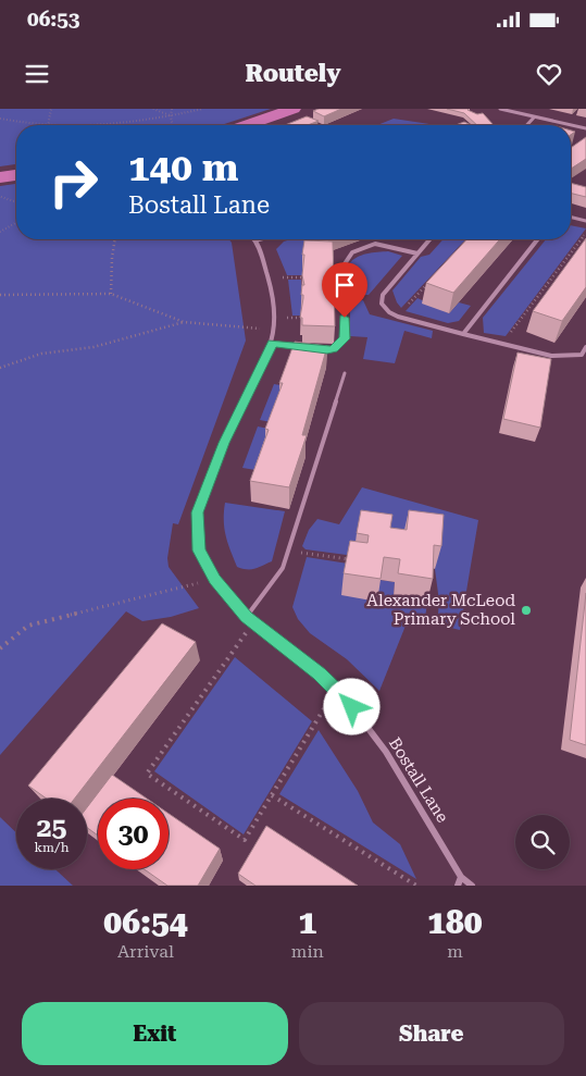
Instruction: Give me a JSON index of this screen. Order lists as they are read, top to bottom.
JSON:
{
  "streets": {
    "street": ["Bostall Lane"]
  },
  "places": ["Alexander McLeod Primary School"],
  "page": {
    "status": "06:53",
    "header": "Routely",
    "turn": ["140 m", "Bostall Lane"],
    "speed": "25 km/h",
    "limit": "30",
    "eta": [
      "06:54",
      "Arrival",
      "1",
      "min",
      "180",
      "m"
    ],
    "buttons": ["Exit", "Share"]
  }
}
